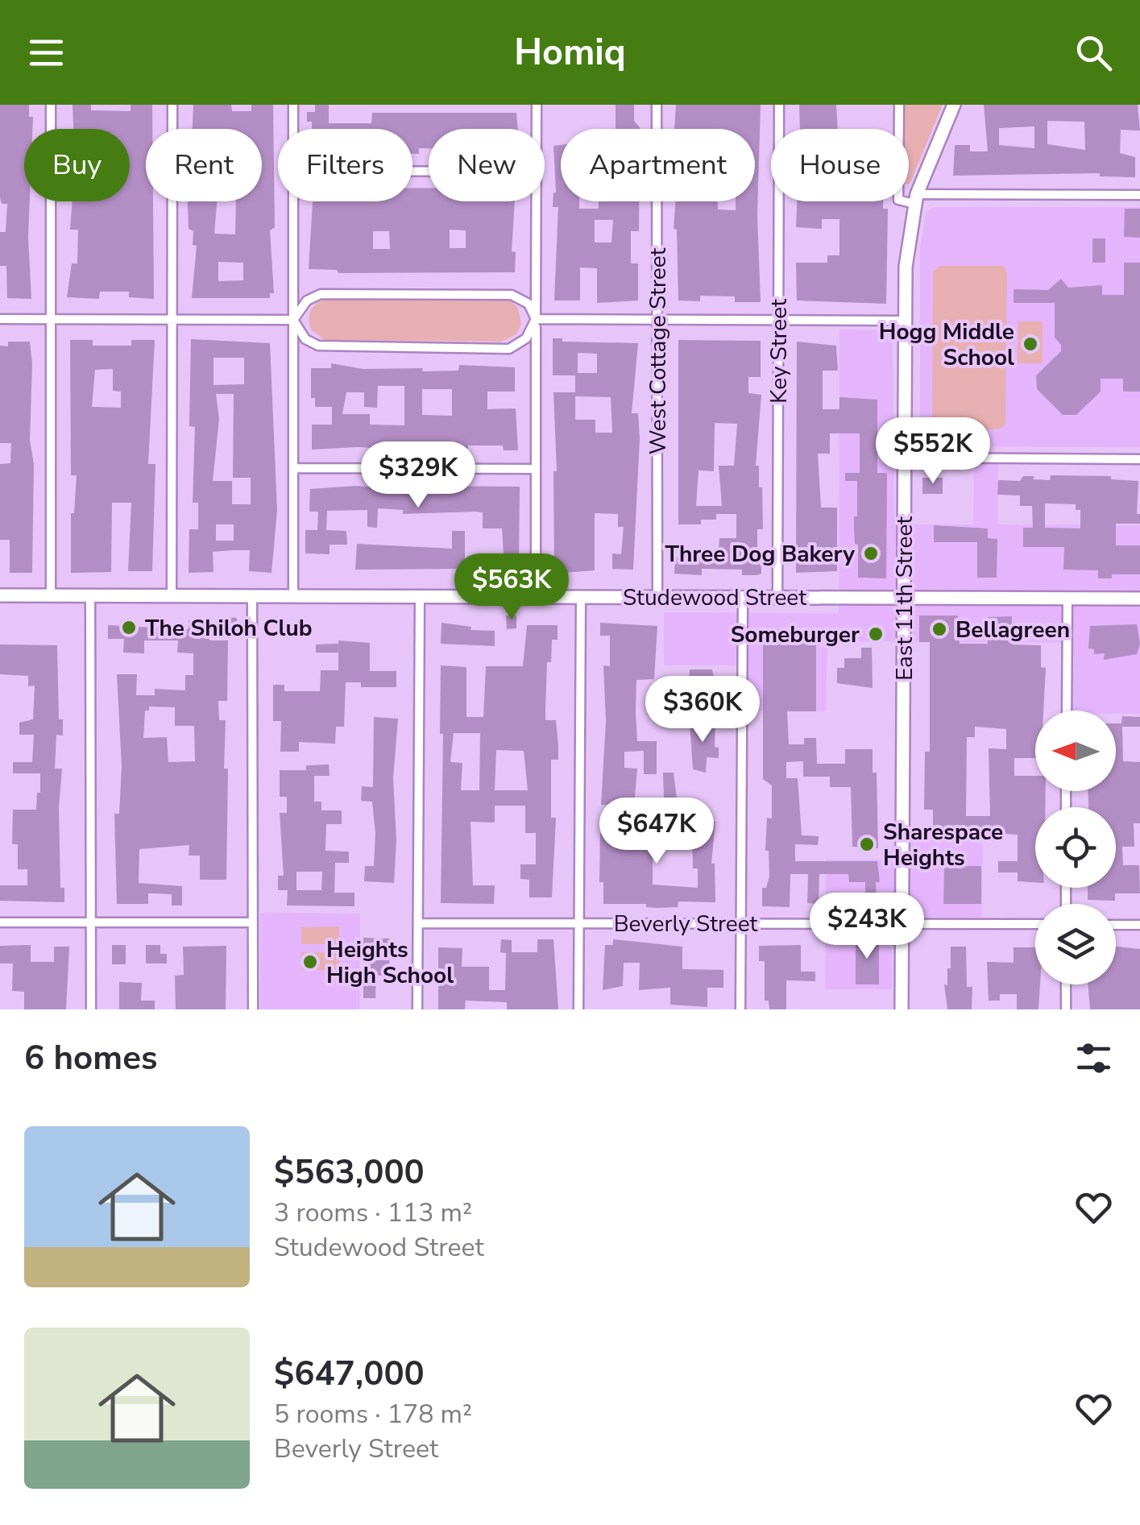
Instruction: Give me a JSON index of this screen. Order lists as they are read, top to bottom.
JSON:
{
  "streets": {
    "main road": ["Studewood Street", "East 11th Street"],
    "street": ["West Cottage Street", "Key Street", "Beverly Street"]
  },
  "crossings": [
    ["West Cottage Street", "Studewood Street"],
    ["Key Street", "Studewood Street"],
    ["Studewood Street", "East 11th Street"],
    ["East 11th Street", "Beverly Street"]
  ],
  "places": [
    "Hogg Middle School",
    "Three Dog Bakery",
    "The Shiloh Club",
    "Bellagreen",
    "Someburger",
    "Sharespace Heights",
    "Heights High School"
  ],
  "north": "left",
  "page": {
    "header": "Homiq",
    "chip": [
      "Buy",
      "Rent",
      "Filters",
      "New",
      "Apartment",
      "House"
    ],
    "price": [
      "$552K",
      "$329K",
      "$563K",
      "$360K",
      "$647K",
      "$243K"
    ],
    "heading": "6 homes",
    "list": [
      {
        "name": "$563,000",
        "note": "3 rooms · 113 m² · Studewood Street"
      },
      {
        "name": "$647,000",
        "note": "5 rooms · 178 m² · Beverly Street"
      }
    ]
  }
}
